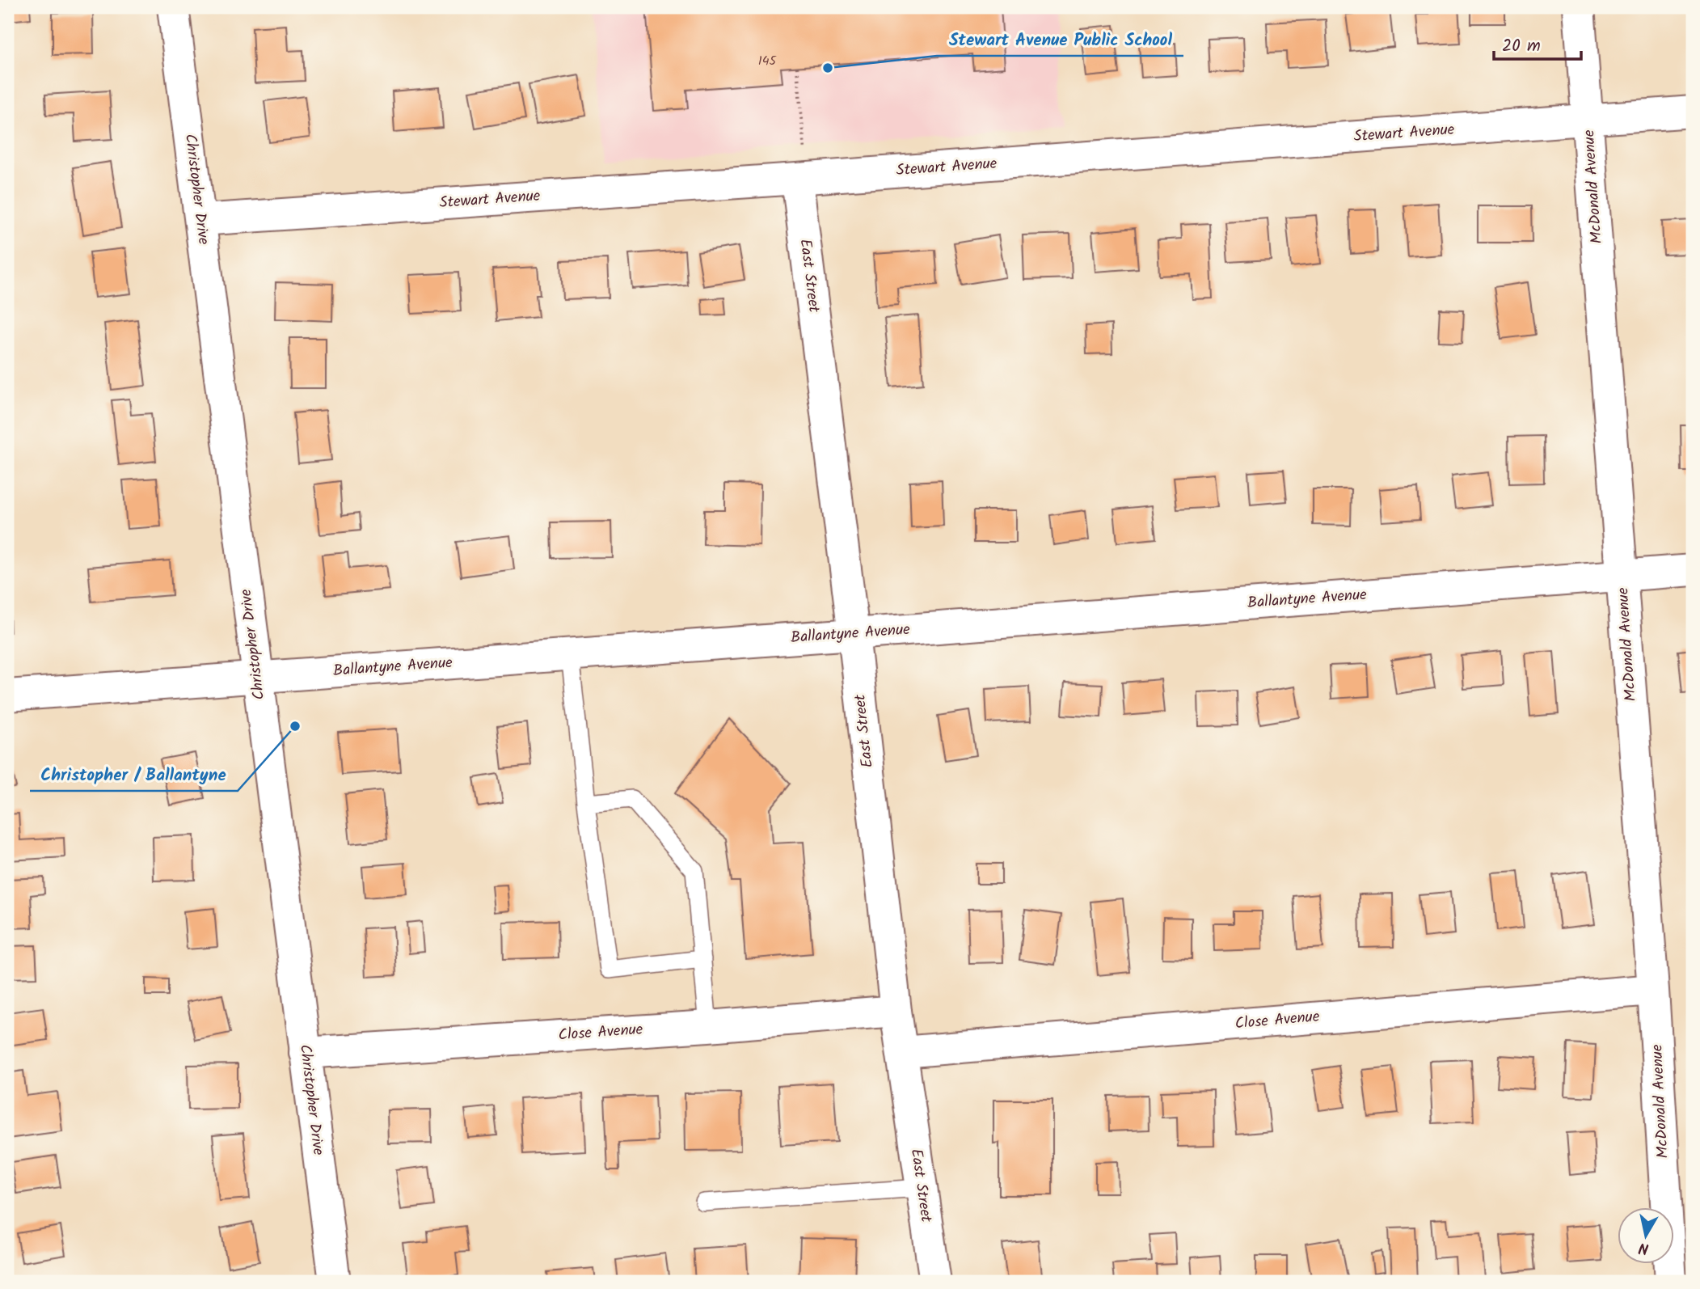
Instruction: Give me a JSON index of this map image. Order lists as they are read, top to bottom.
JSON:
{
  "streets": {
    "street": [
      "Stewart Avenue",
      "McDonald Avenue",
      "Christopher Drive",
      "East Street",
      "Ballantyne Avenue",
      "Close Avenue"
    ]
  },
  "crossings": [
    ["Stewart Avenue", "McDonald Avenue"],
    ["Stewart Avenue", "Christopher Drive"],
    ["Stewart Avenue", "East Street"],
    ["McDonald Avenue", "Ballantyne Avenue"],
    ["McDonald Avenue", "Close Avenue"],
    ["Christopher Drive", "Ballantyne Avenue"],
    ["Christopher Drive", "Close Avenue"],
    ["East Street", "Ballantyne Avenue"],
    ["East Street", "Close Avenue"]
  ],
  "places": ["Stewart Avenue Public School", "Christopher / Ballantyne"],
  "house_numbers": ["145"],
  "scale_bar": "20 m",
  "north": "bottom"
}
